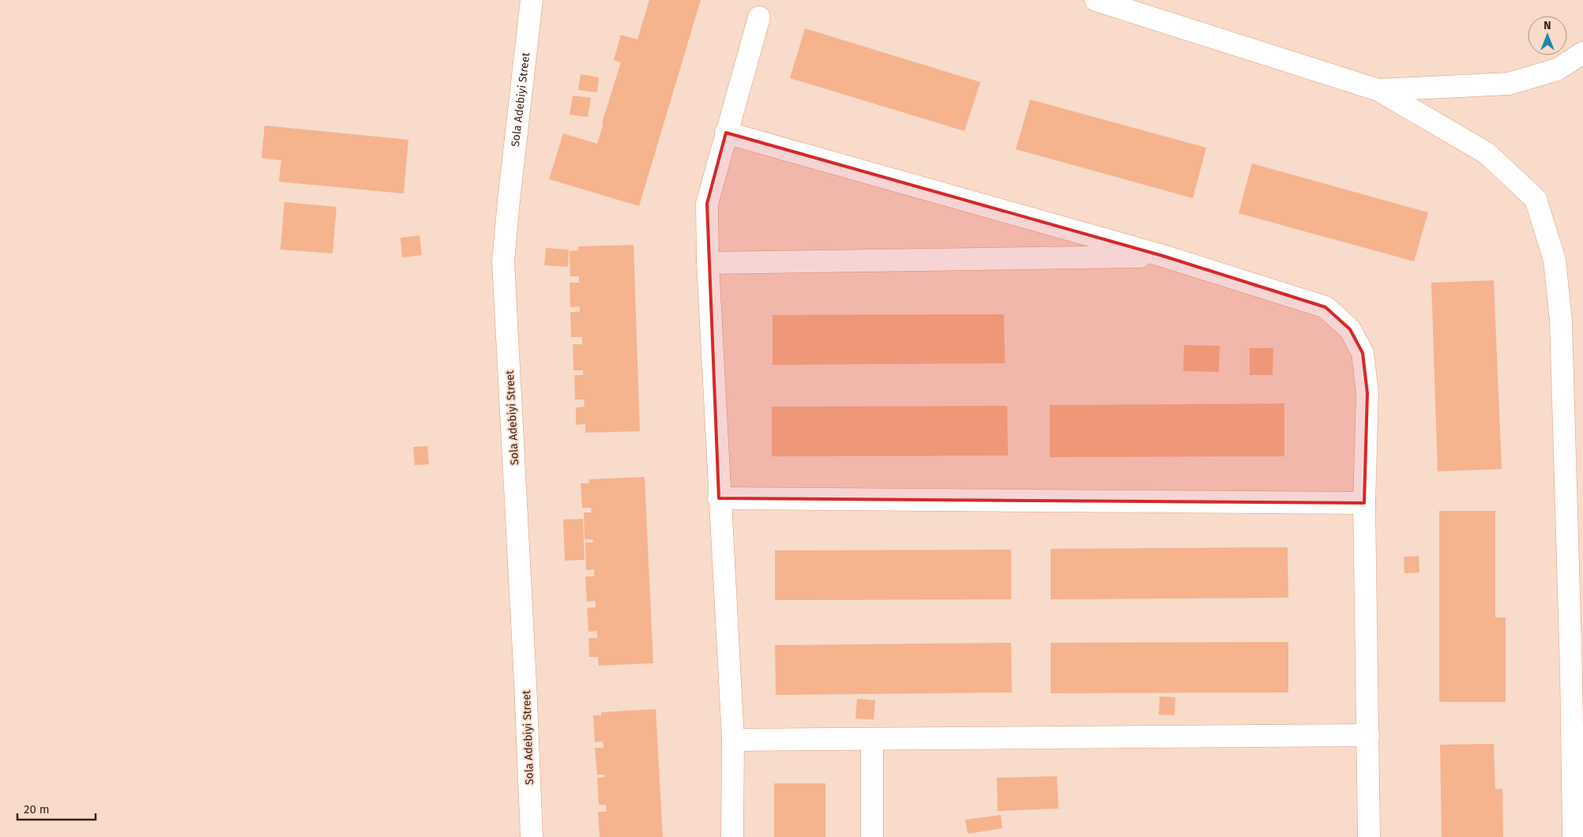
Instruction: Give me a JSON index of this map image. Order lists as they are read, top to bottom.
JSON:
{
  "streets": {
    "street": ["Sola Adebiyi Street"]
  },
  "scale_bar": "20 m",
  "north": "top"
}
